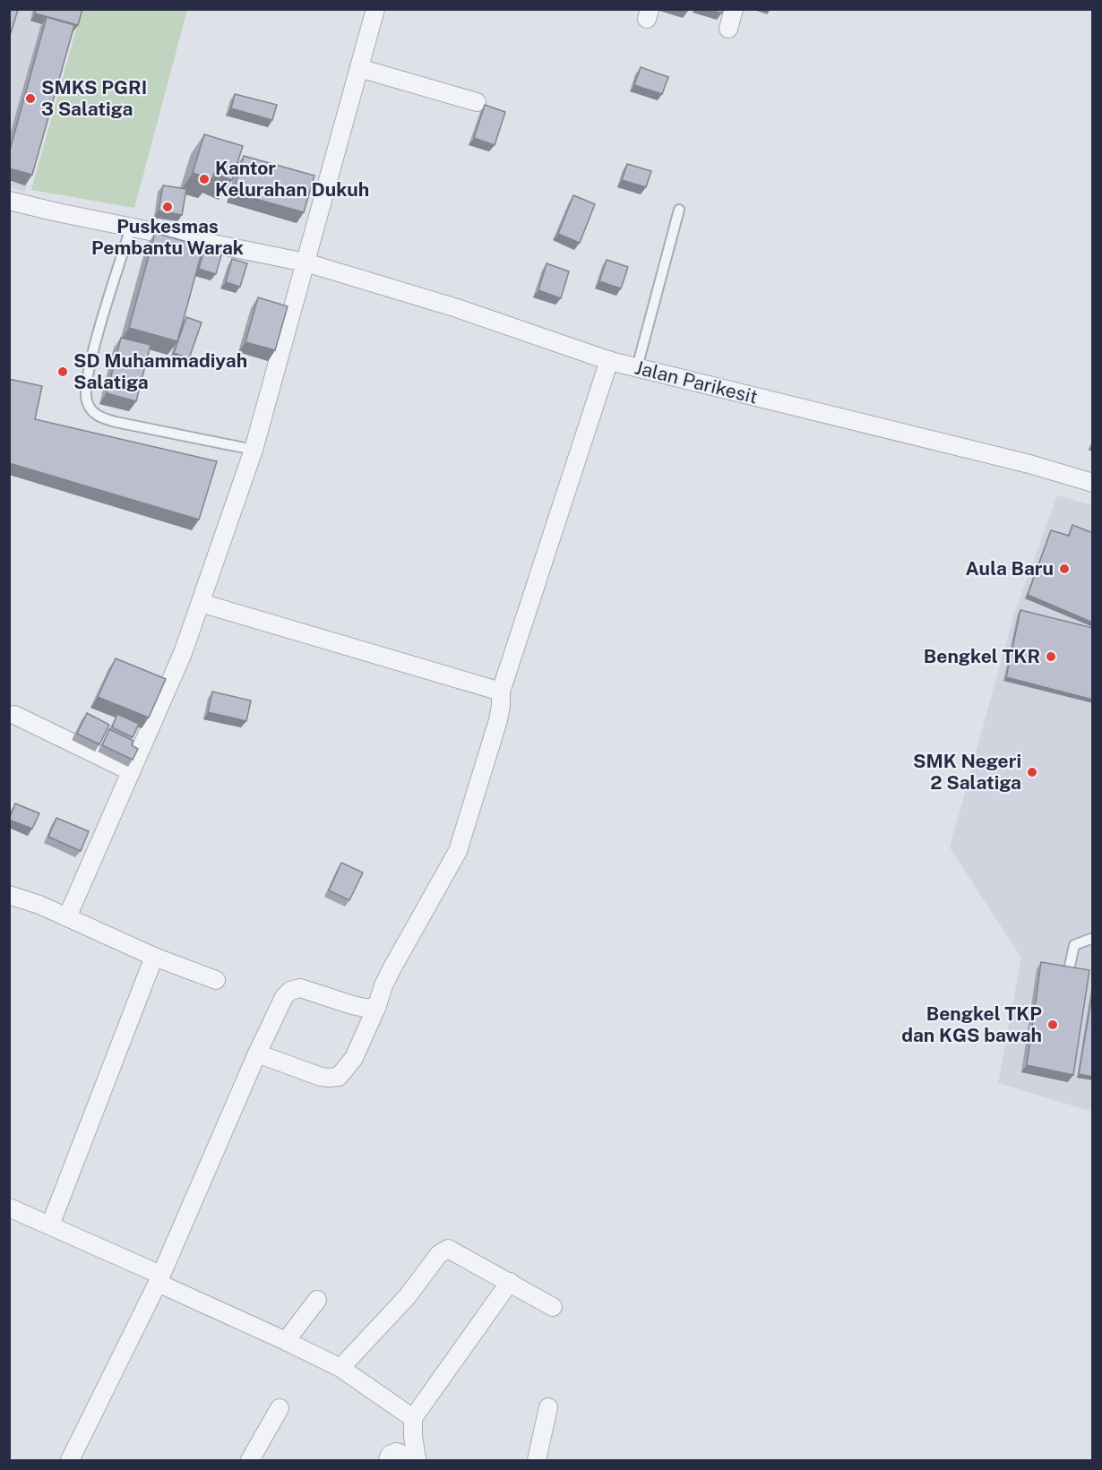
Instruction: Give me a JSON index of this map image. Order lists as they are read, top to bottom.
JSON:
{
  "streets": {
    "street": ["Jalan Parikesit"]
  },
  "places": [
    "SMKS PGRI 3 Salatiga",
    "Kantor Kelurahan Dukuh",
    "Puskesmas Pembantu Warak",
    "SD Muhammadiyah Salatiga",
    "Aula Baru",
    "Bengkel TKR",
    "SMK Negeri 2 Salatiga",
    "Bengkel TKP dan KGS bawah"
  ]
}
